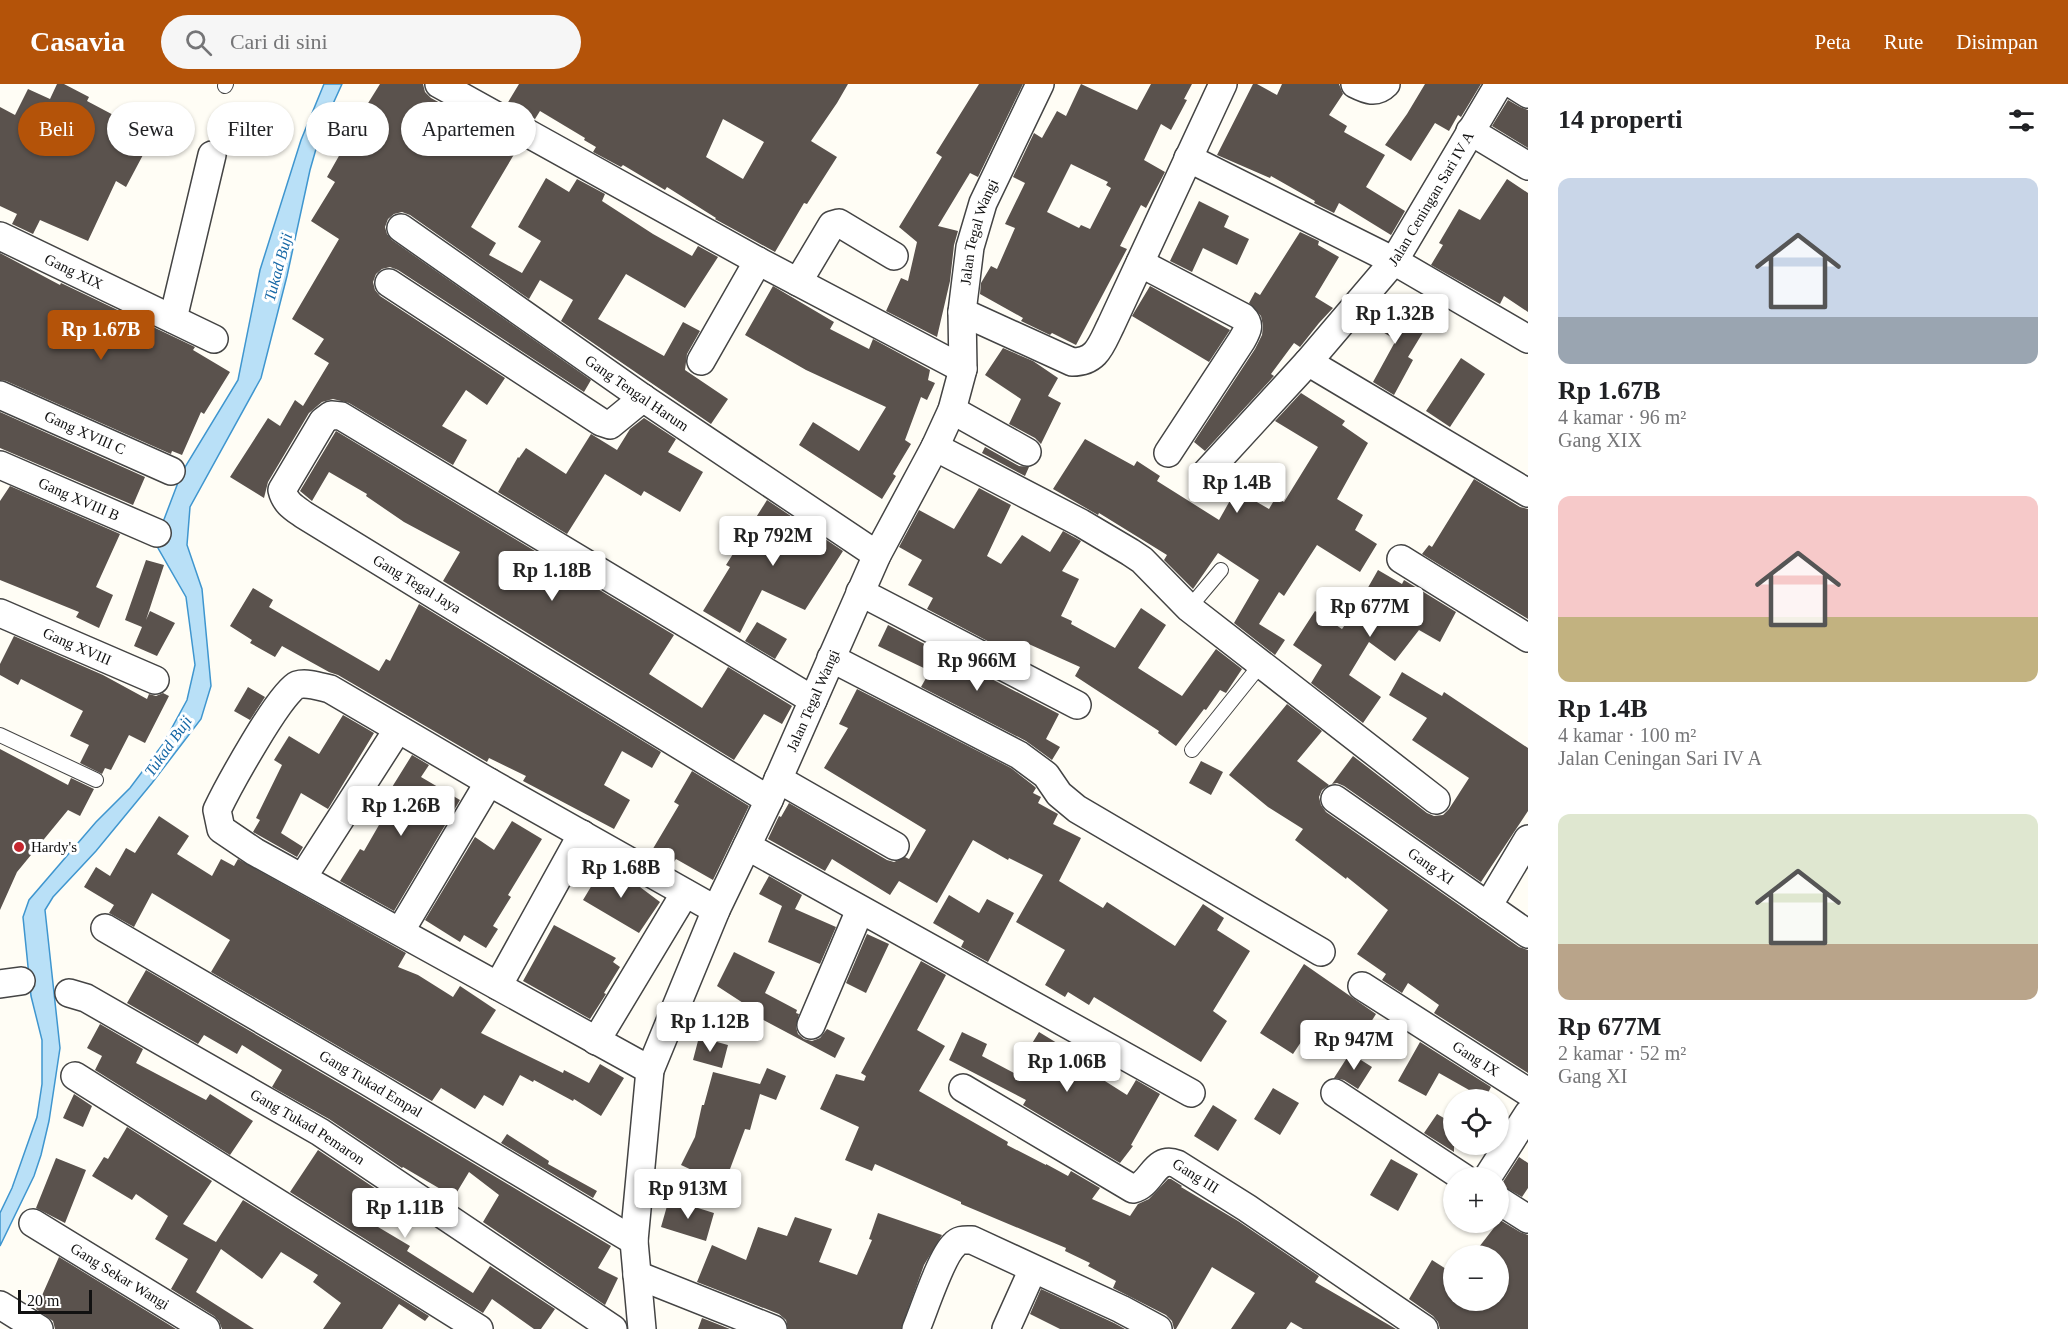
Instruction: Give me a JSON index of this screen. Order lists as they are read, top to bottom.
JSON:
{
  "streets": {
    "street": [
      "Jalan Ceningan Sari IV A",
      "Jalan Tegal Wangi",
      "Gang XIX",
      "Gang Tengal Harum",
      "Gang XVIII C",
      "Gang XVIII B",
      "Gang Tegal Jaya",
      "Gang XVIII",
      "Gang XI",
      "Gang IX",
      "Gang Tukad Empal",
      "Gang Tukad Pemaron",
      "Gang III",
      "Gang Sekar Wangi"
    ]
  },
  "crossings": [
    ["Jalan Tegal Wangi", "Gang Tengal Harum"],
    ["Jalan Tegal Wangi", "Gang Tegal Jaya"],
    ["Jalan Tegal Wangi", "Gang Tukad Empal"]
  ],
  "water": ["Tukad Buji"],
  "places": ["Hardy's"],
  "scale_bar": "20 m",
  "page": {
    "header": "Casavia",
    "search": "Cari di sini",
    "nav": ["Peta", "Rute", "Disimpan"],
    "heading": "14 properti",
    "chip": [
      "Beli",
      "Sewa",
      "Filter",
      "Baru",
      "Apartemen"
    ],
    "list": [
      {
        "name": "Rp 1.67B",
        "note": "4 kamar · 96 m² · Gang XIX"
      },
      {
        "name": "Rp 1.4B",
        "note": "4 kamar · 100 m² · Jalan Ceningan Sari IV A"
      },
      {
        "name": "Rp 677M",
        "note": "2 kamar · 52 m² · Gang XI"
      }
    ],
    "price": [
      "Rp 1.32B",
      "Rp 1.67B",
      "Rp 1.4B",
      "Rp 792M",
      "Rp 1.18B",
      "Rp 677M",
      "Rp 966M",
      "Rp 1.26B",
      "Rp 1.68B",
      "Rp 1.12B",
      "Rp 947M",
      "Rp 1.06B",
      "Rp 913M",
      "Rp 1.11B"
    ],
    "map_buttons": ["+", "−"],
    "scale": "20 m"
  }
}
